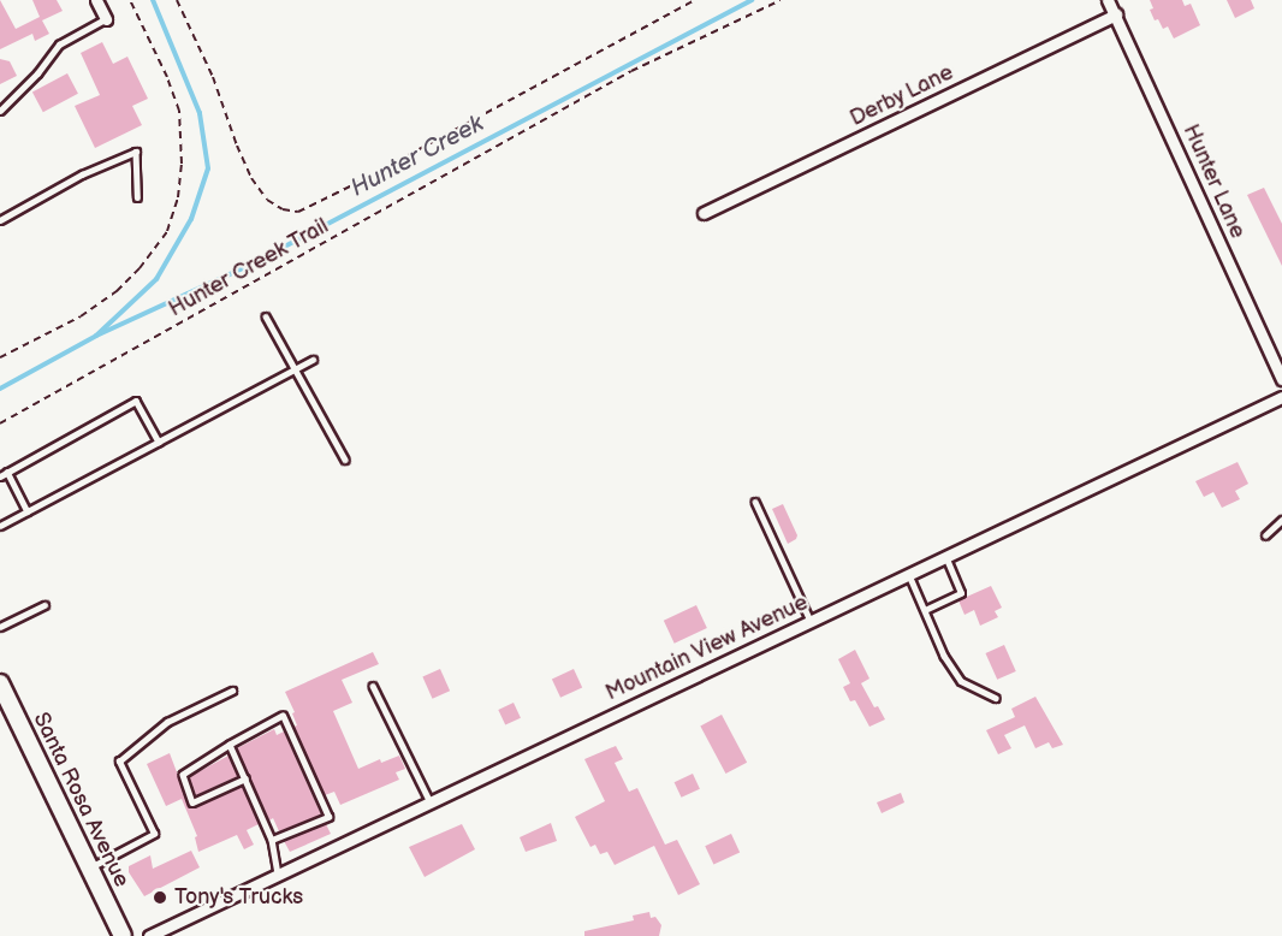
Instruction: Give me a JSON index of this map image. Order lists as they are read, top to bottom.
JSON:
{
  "streets": {
    "main road": ["Santa Rosa Avenue"],
    "street": ["Derby Lane", "Hunter Lane", "Mountain View Avenue"],
    "path": ["Hunter Creek Trail"]
  },
  "crossings": [
    ["Derby Lane", "Hunter Lane"]
  ],
  "water": ["Hunter Creek"],
  "places": ["Tony's Trucks"]
}
